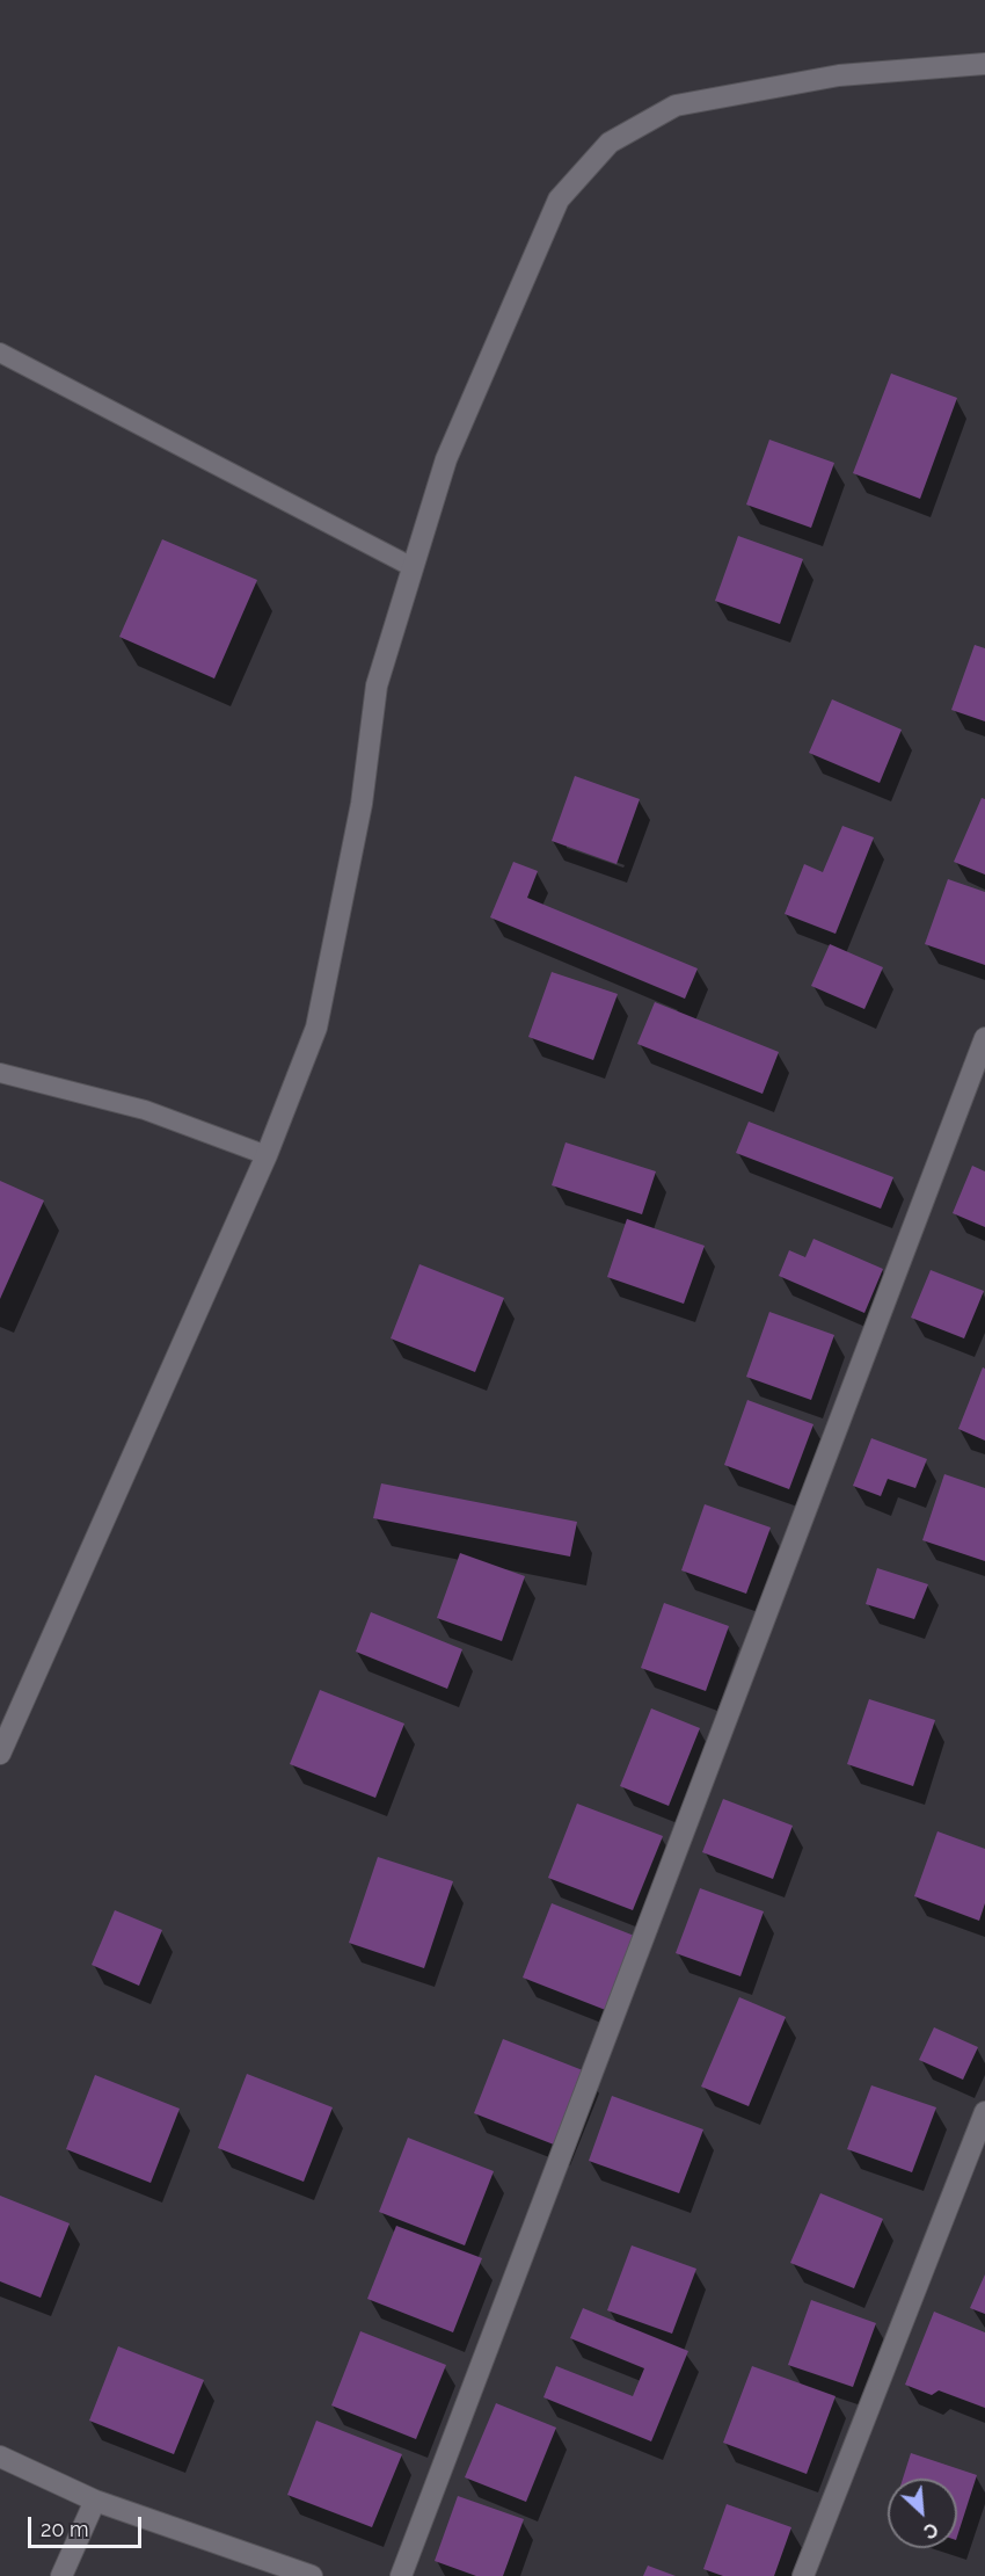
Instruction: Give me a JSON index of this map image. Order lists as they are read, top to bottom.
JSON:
{
  "scale_bar": "20 m",
  "north": "bottom right"
}
